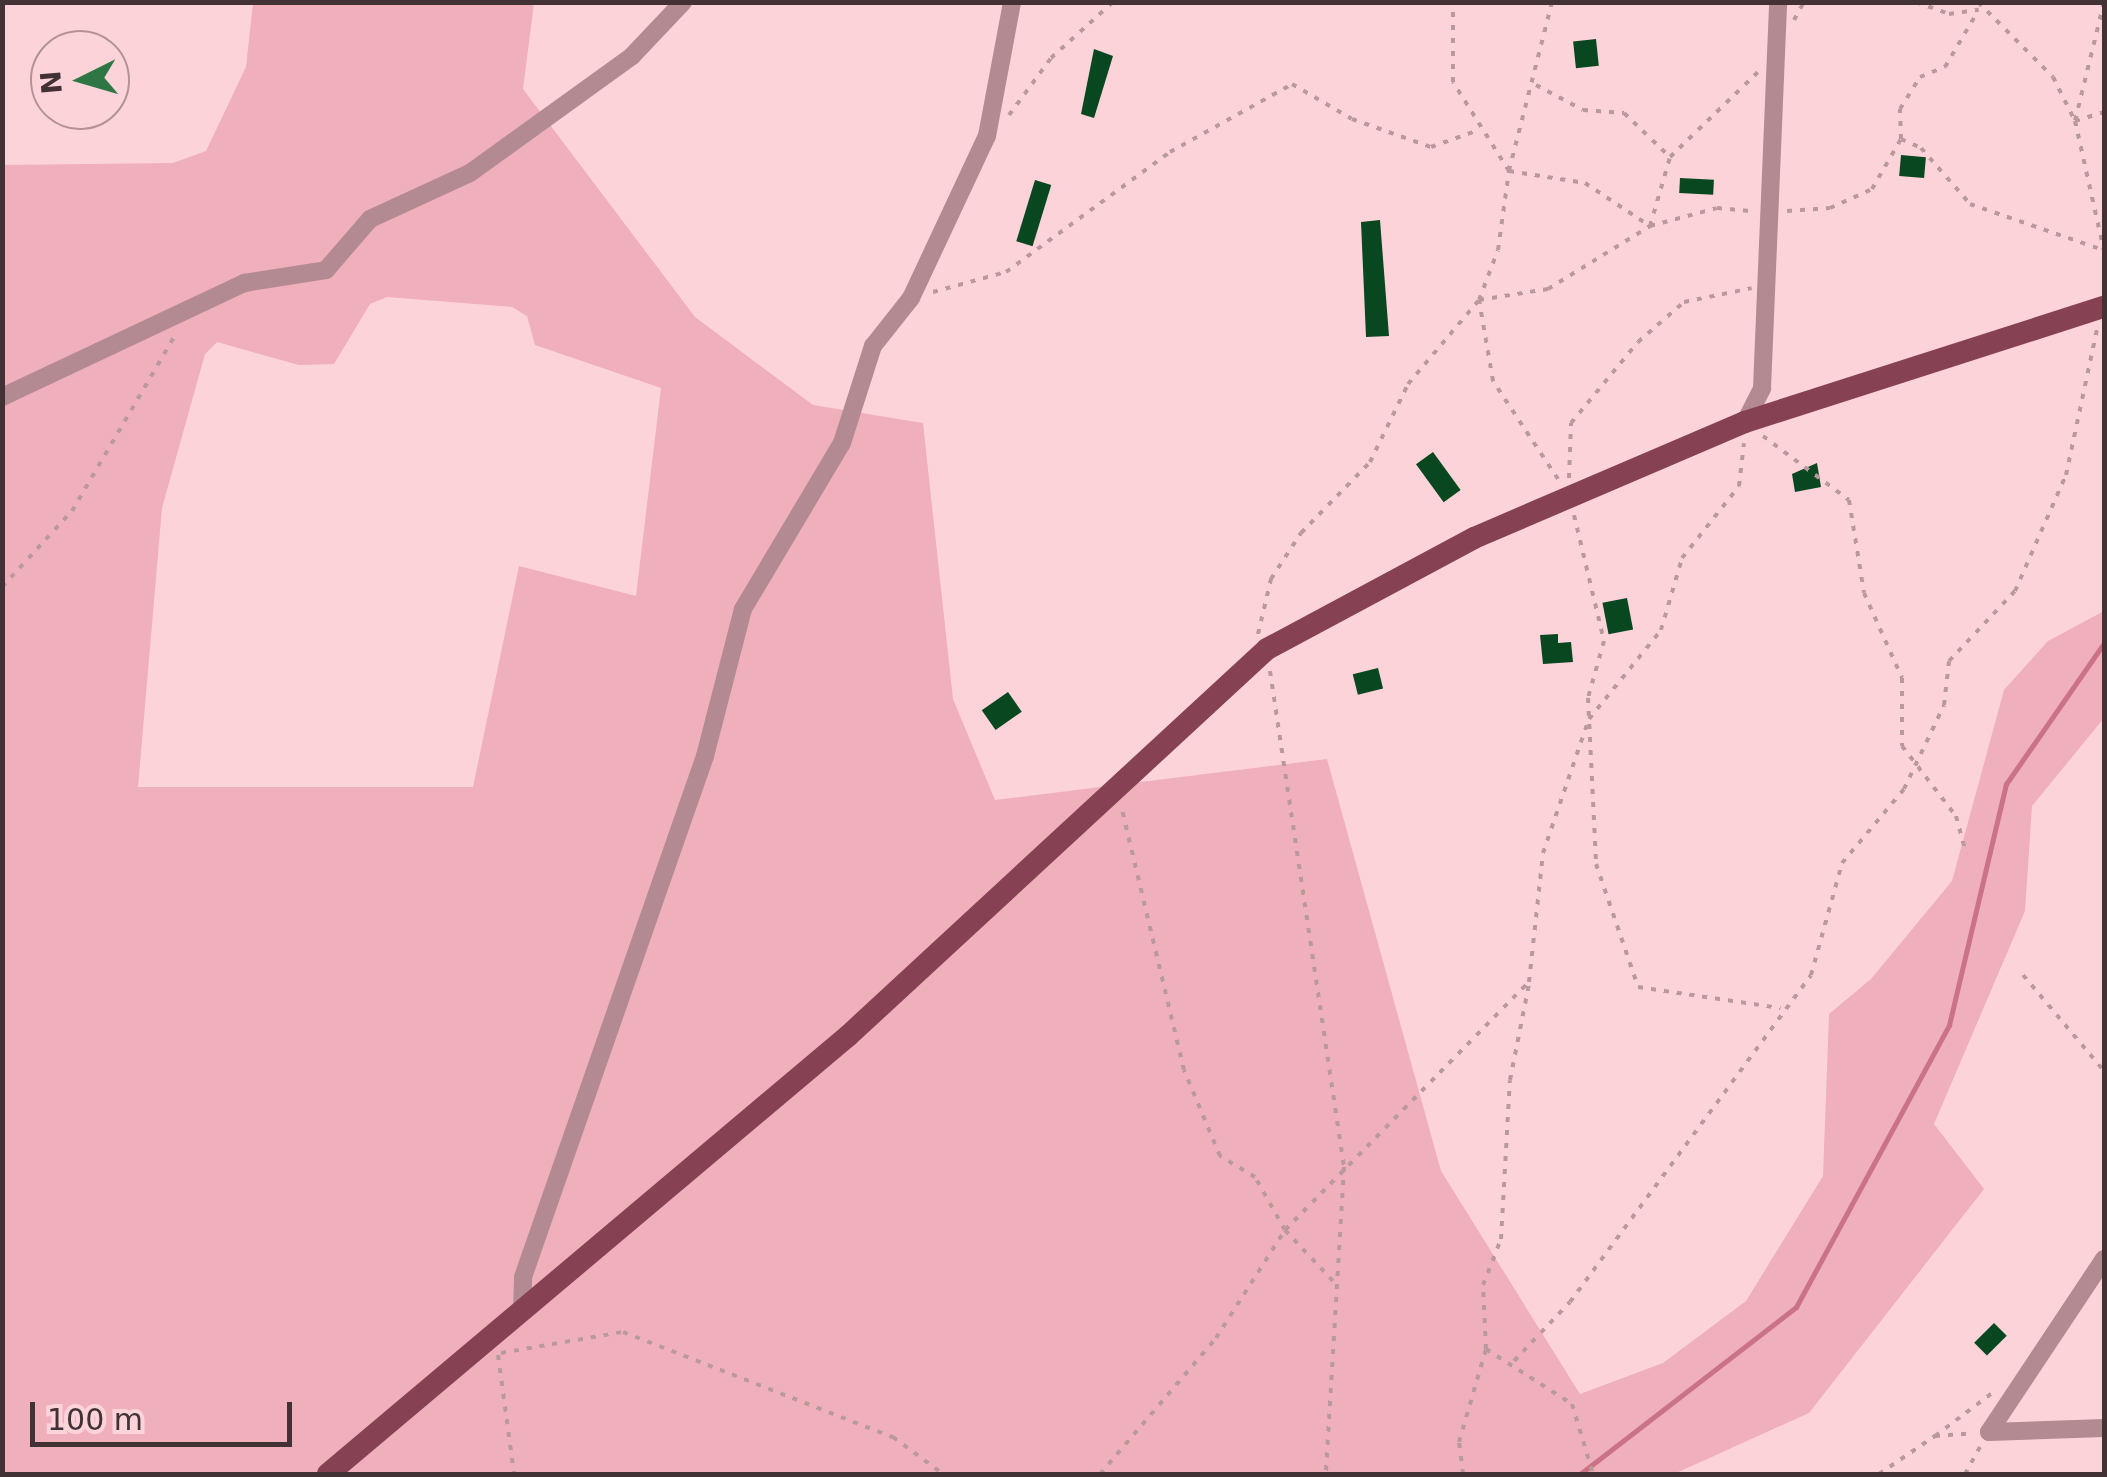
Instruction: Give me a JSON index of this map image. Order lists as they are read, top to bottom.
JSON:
{
  "scale_bar": "100 m",
  "north": "left"
}
